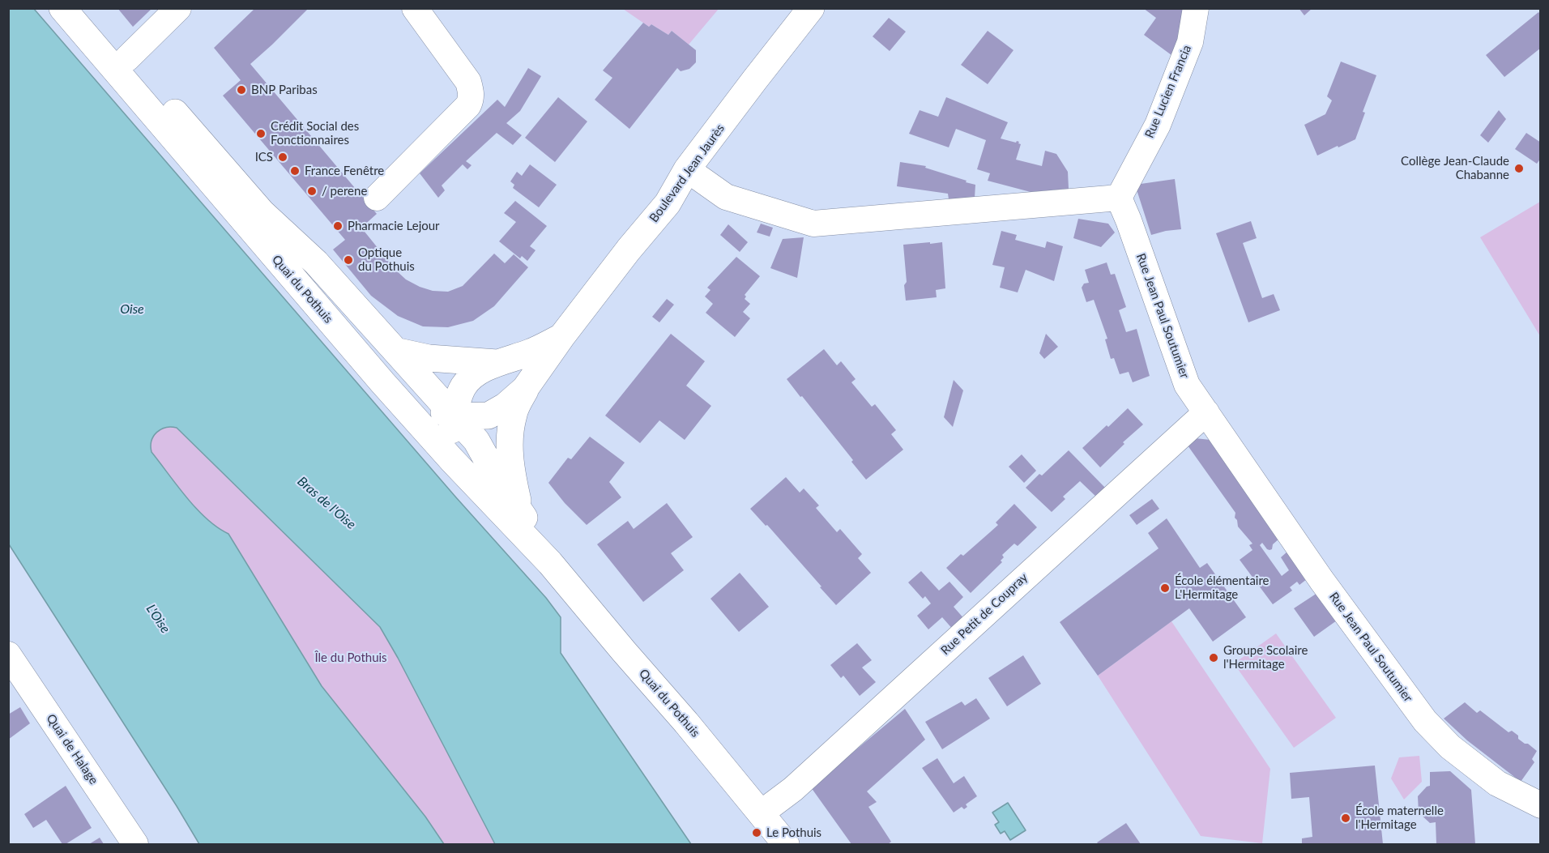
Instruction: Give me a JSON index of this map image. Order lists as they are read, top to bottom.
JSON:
{
  "streets": {
    "main road": ["Boulevard Jean Jaurès", "Quai du Pothuis"],
    "street": [
      "Rue Lucien Francia",
      "Rue Jean Paul Soutumier",
      "Rue Petit de Coupray",
      "Quai de Halage"
    ]
  },
  "crossings": [
    ["Rue Lucien Francia", "Rue Jean Paul Soutumier"],
    ["Boulevard Jean Jaurès", "Quai du Pothuis"],
    ["Quai du Pothuis", "Rue Petit de Coupray"],
    ["Rue Jean Paul Soutumier", "Rue Petit de Coupray"]
  ],
  "water": ["Oise", "Bras de l'Oise", "L'Oise"],
  "parks": ["Île du Pothuis"],
  "places": [
    "BNP Paribas",
    "Crédit Social des Fonctionnaires",
    "ICS",
    "Collège Jean-Claude Chabanne",
    "France Fenêtre",
    "/ perene",
    "Pharmacie Lejour",
    "Optique du Pothuis",
    "École élémentaire L'Hermitage",
    "Groupe Scolaire l'Hermitage",
    "École maternelle l'Hermitage",
    "Le Pothuis"
  ]
}
